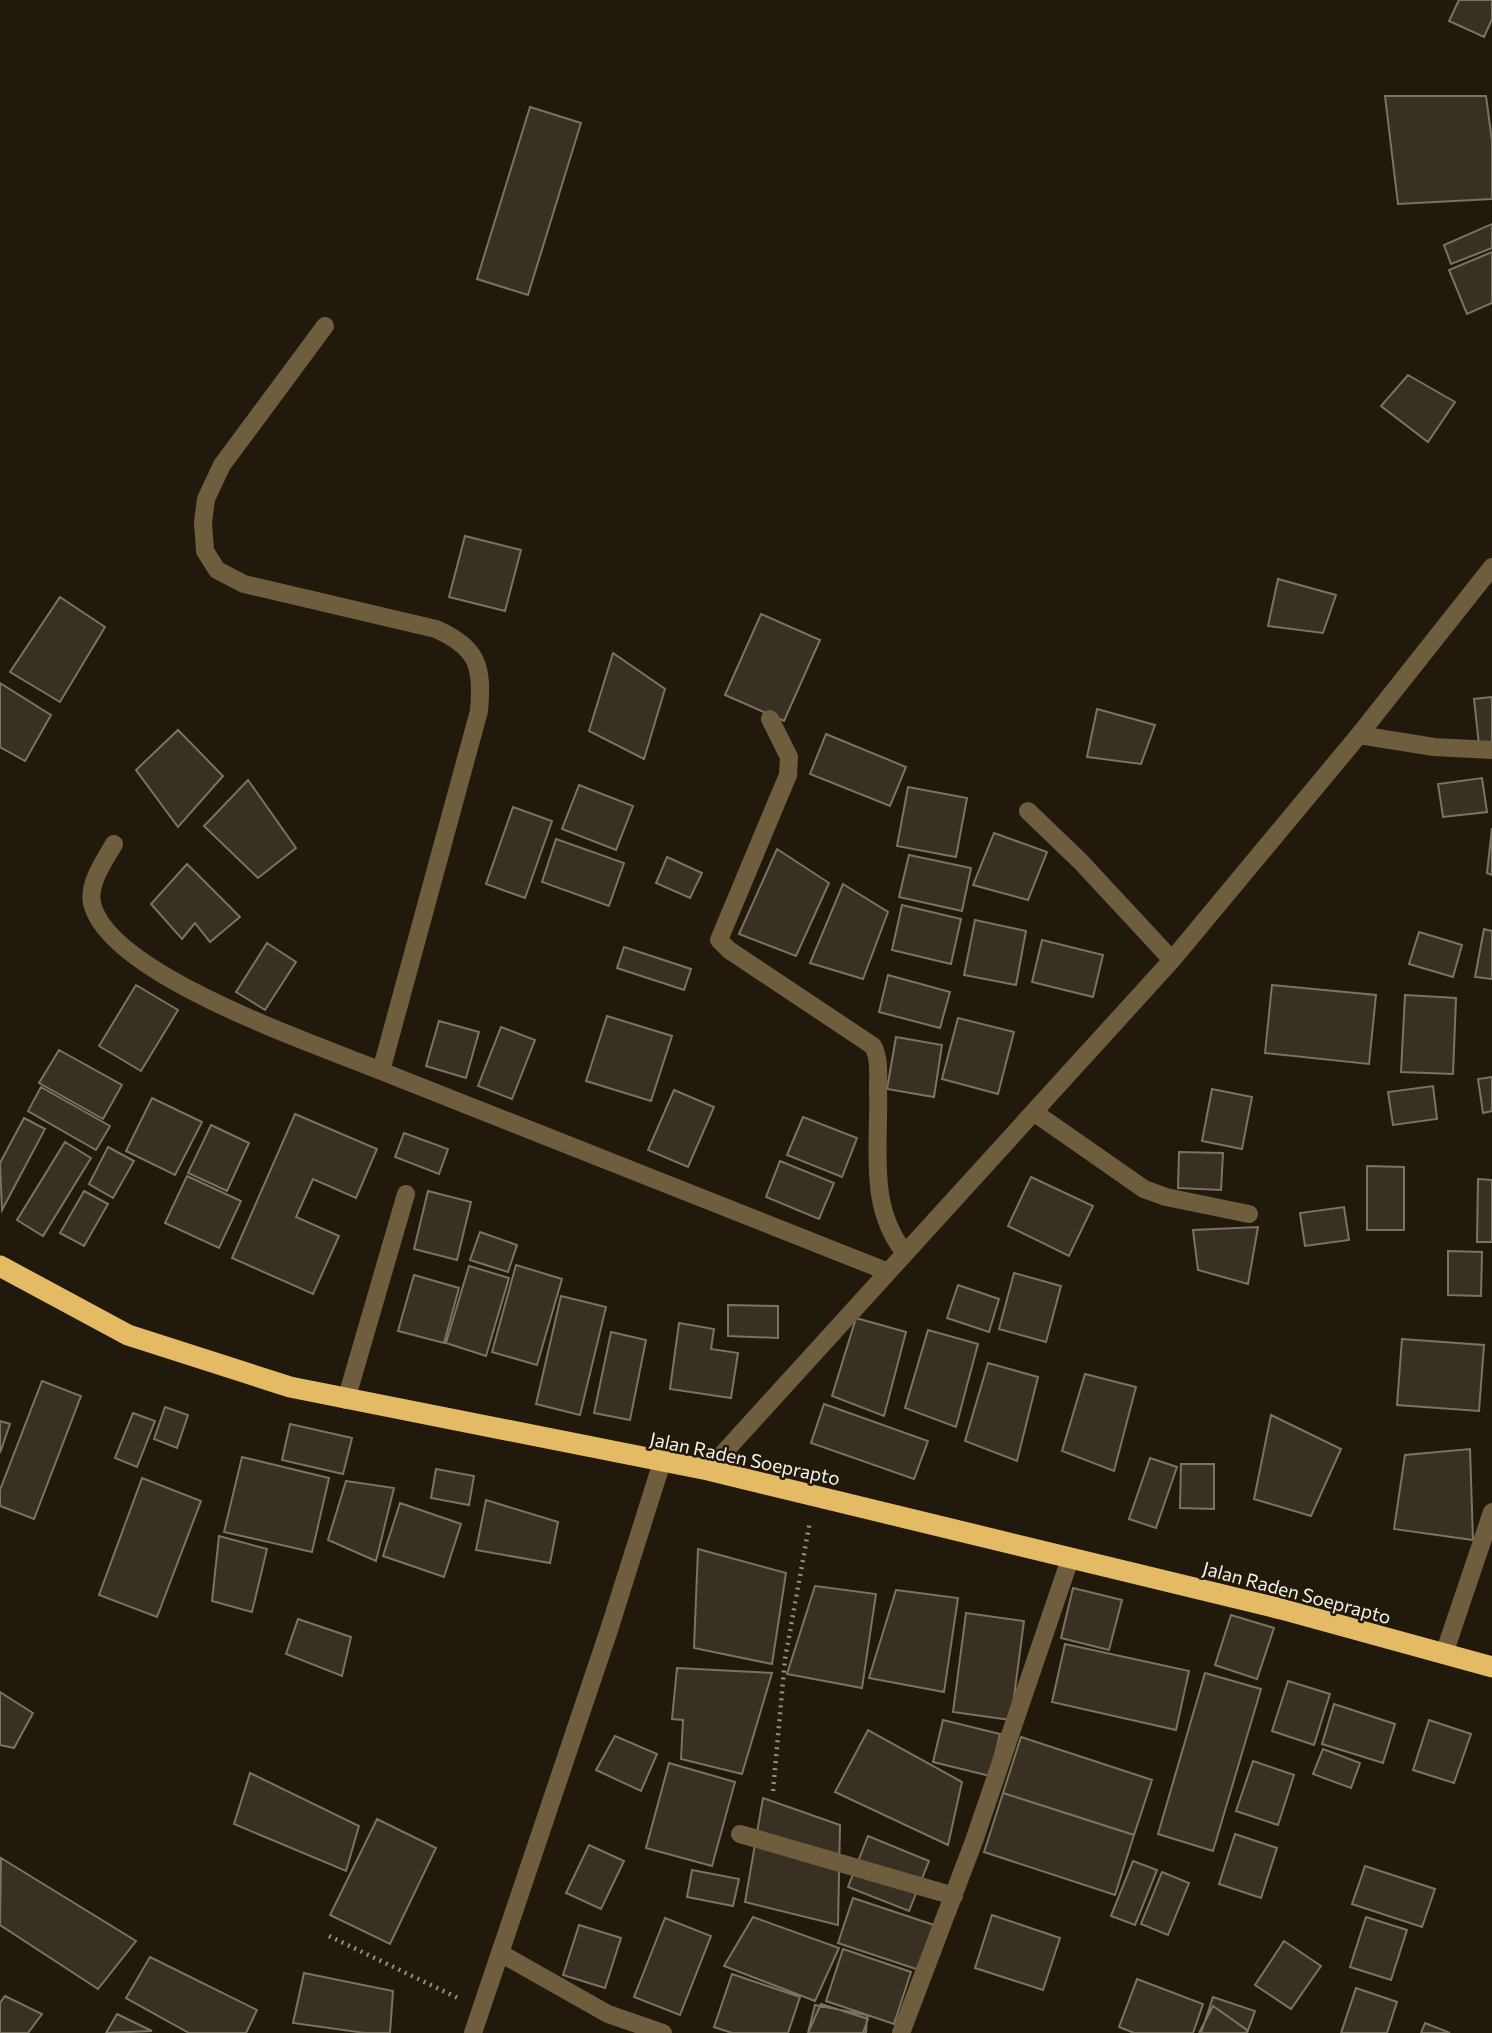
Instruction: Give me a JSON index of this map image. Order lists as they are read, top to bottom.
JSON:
{
  "streets": {
    "highway": ["Jalan Raden Soeprapto"]
  }
}
